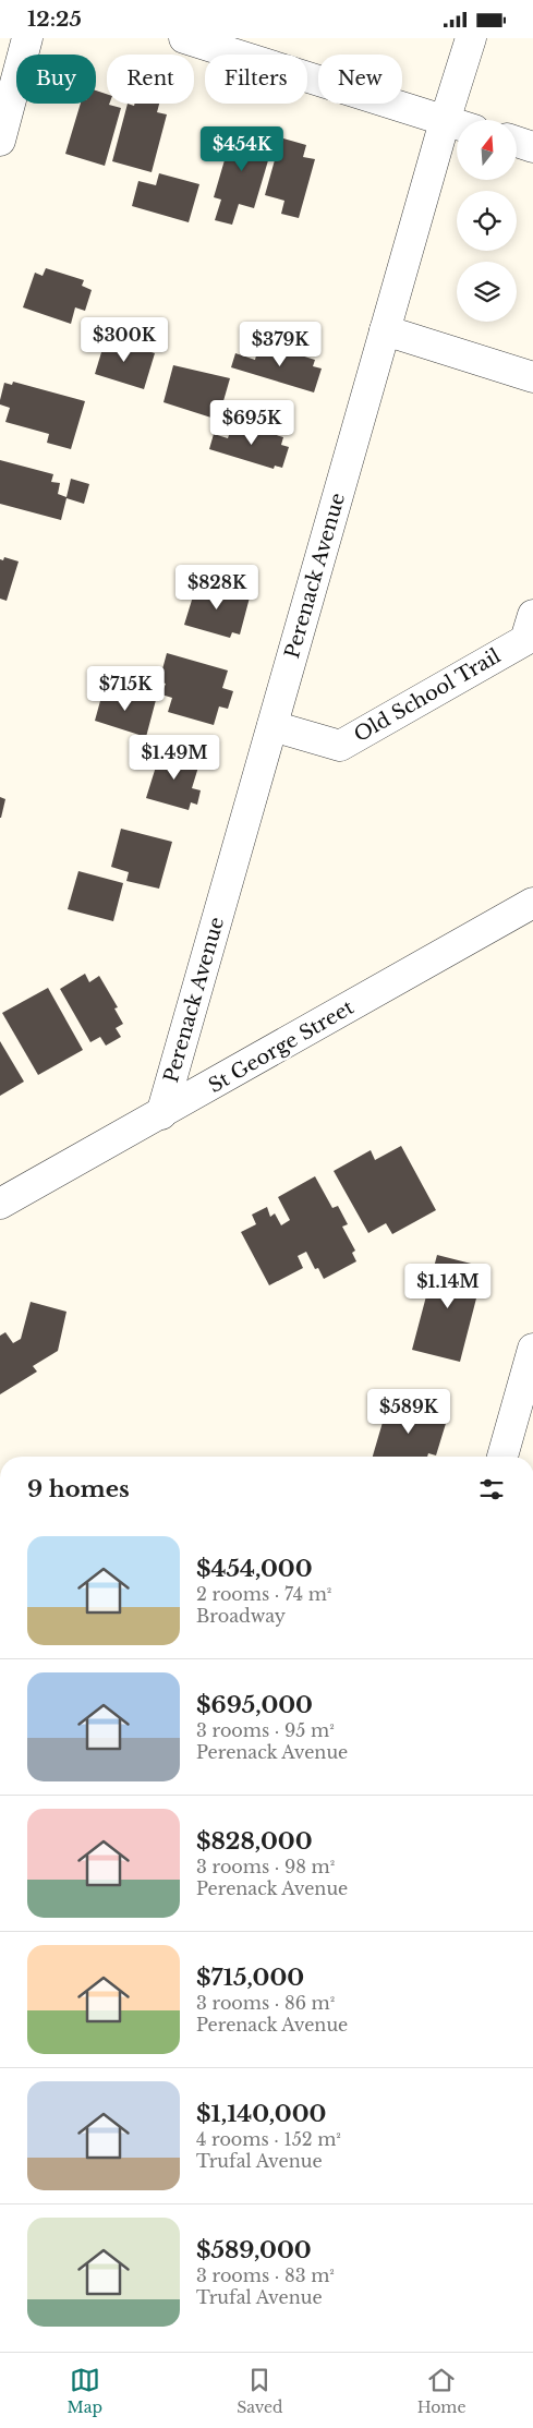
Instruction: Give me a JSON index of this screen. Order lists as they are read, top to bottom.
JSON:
{
  "streets": {
    "street": ["Perenack Avenue", "Old School Trail", "St George Street"]
  },
  "crossings": [
    ["Perenack Avenue", "Old School Trail"],
    ["Perenack Avenue", "St George Street"]
  ],
  "north": "top",
  "page": {
    "status": "12:25",
    "chip": [
      "Buy",
      "Rent",
      "Filters",
      "New"
    ],
    "price": [
      "$454K",
      "$300K",
      "$379K",
      "$695K",
      "$828K",
      "$715K",
      "$1.49M",
      "$1.14M",
      "$589K"
    ],
    "heading": "9 homes",
    "list": [
      {
        "name": "$454,000",
        "note": "2 rooms · 74 m² · Broadway"
      },
      {
        "name": "$695,000",
        "note": "3 rooms · 95 m² · Perenack Avenue"
      },
      {
        "name": "$828,000",
        "note": "3 rooms · 98 m² · Perenack Avenue"
      },
      {
        "name": "$715,000",
        "note": "3 rooms · 86 m² · Perenack Avenue"
      },
      {
        "name": "$1,140,000",
        "note": "4 rooms · 152 m² · Trufal Avenue"
      },
      {
        "name": "$589,000",
        "note": "3 rooms · 83 m² · Trufal Avenue"
      }
    ],
    "tabs": ["Map", "Saved", "Home"]
  }
}
